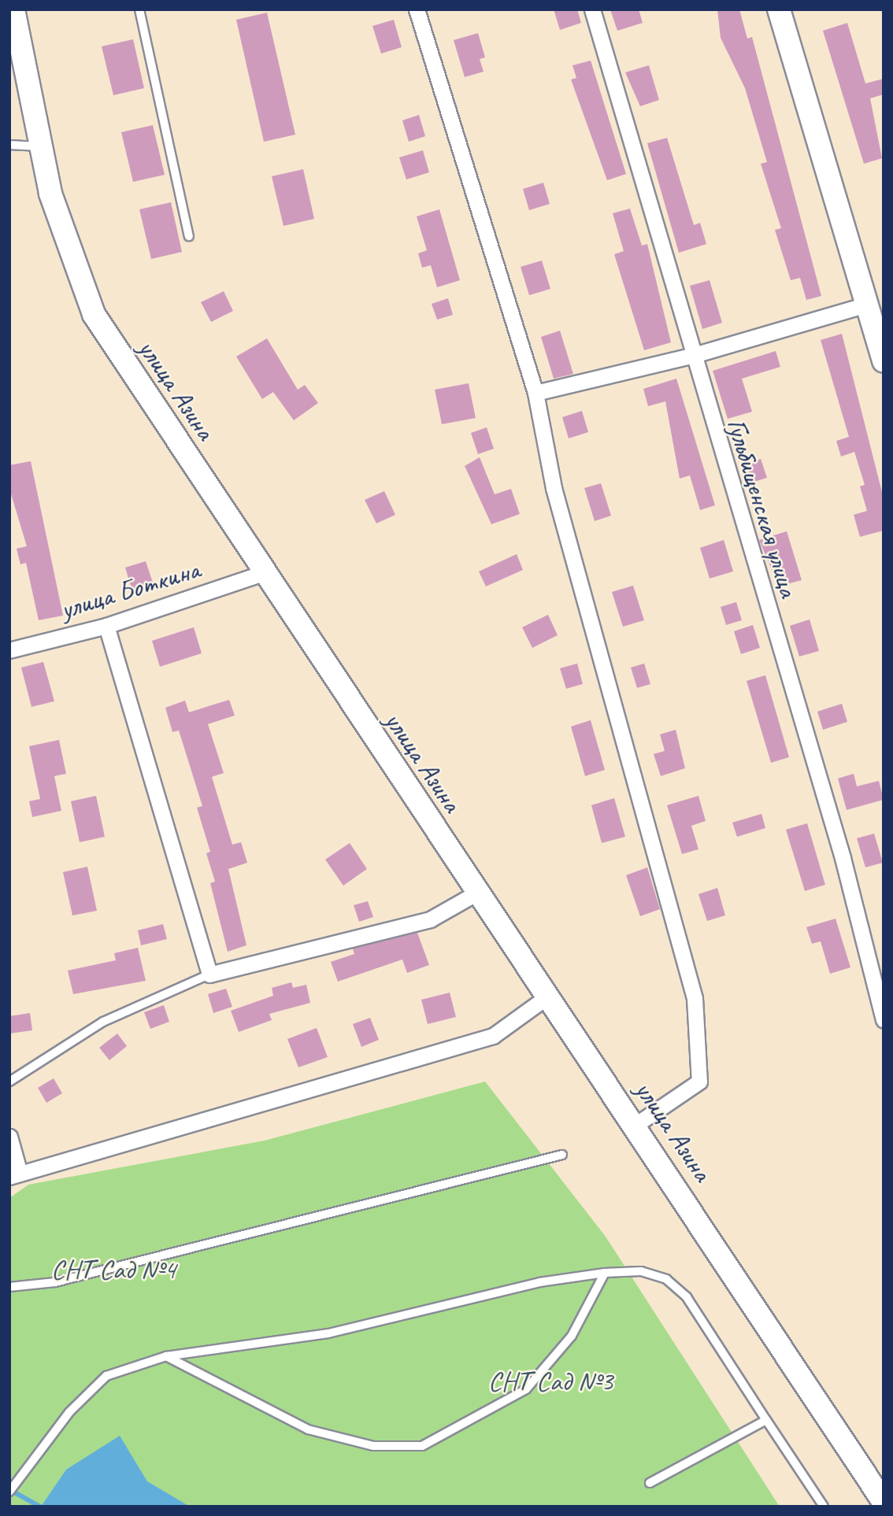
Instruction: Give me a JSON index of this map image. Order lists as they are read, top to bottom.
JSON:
{
  "streets": {
    "main road": ["улица Азина"],
    "street": ["Гульбищенская улица", "улица Боткина"]
  },
  "crossings": [
    ["улица Азина", "улица Боткина"]
  ],
  "parks": ["СНТ Сад №4", "СНТ Сад №3"]
}
